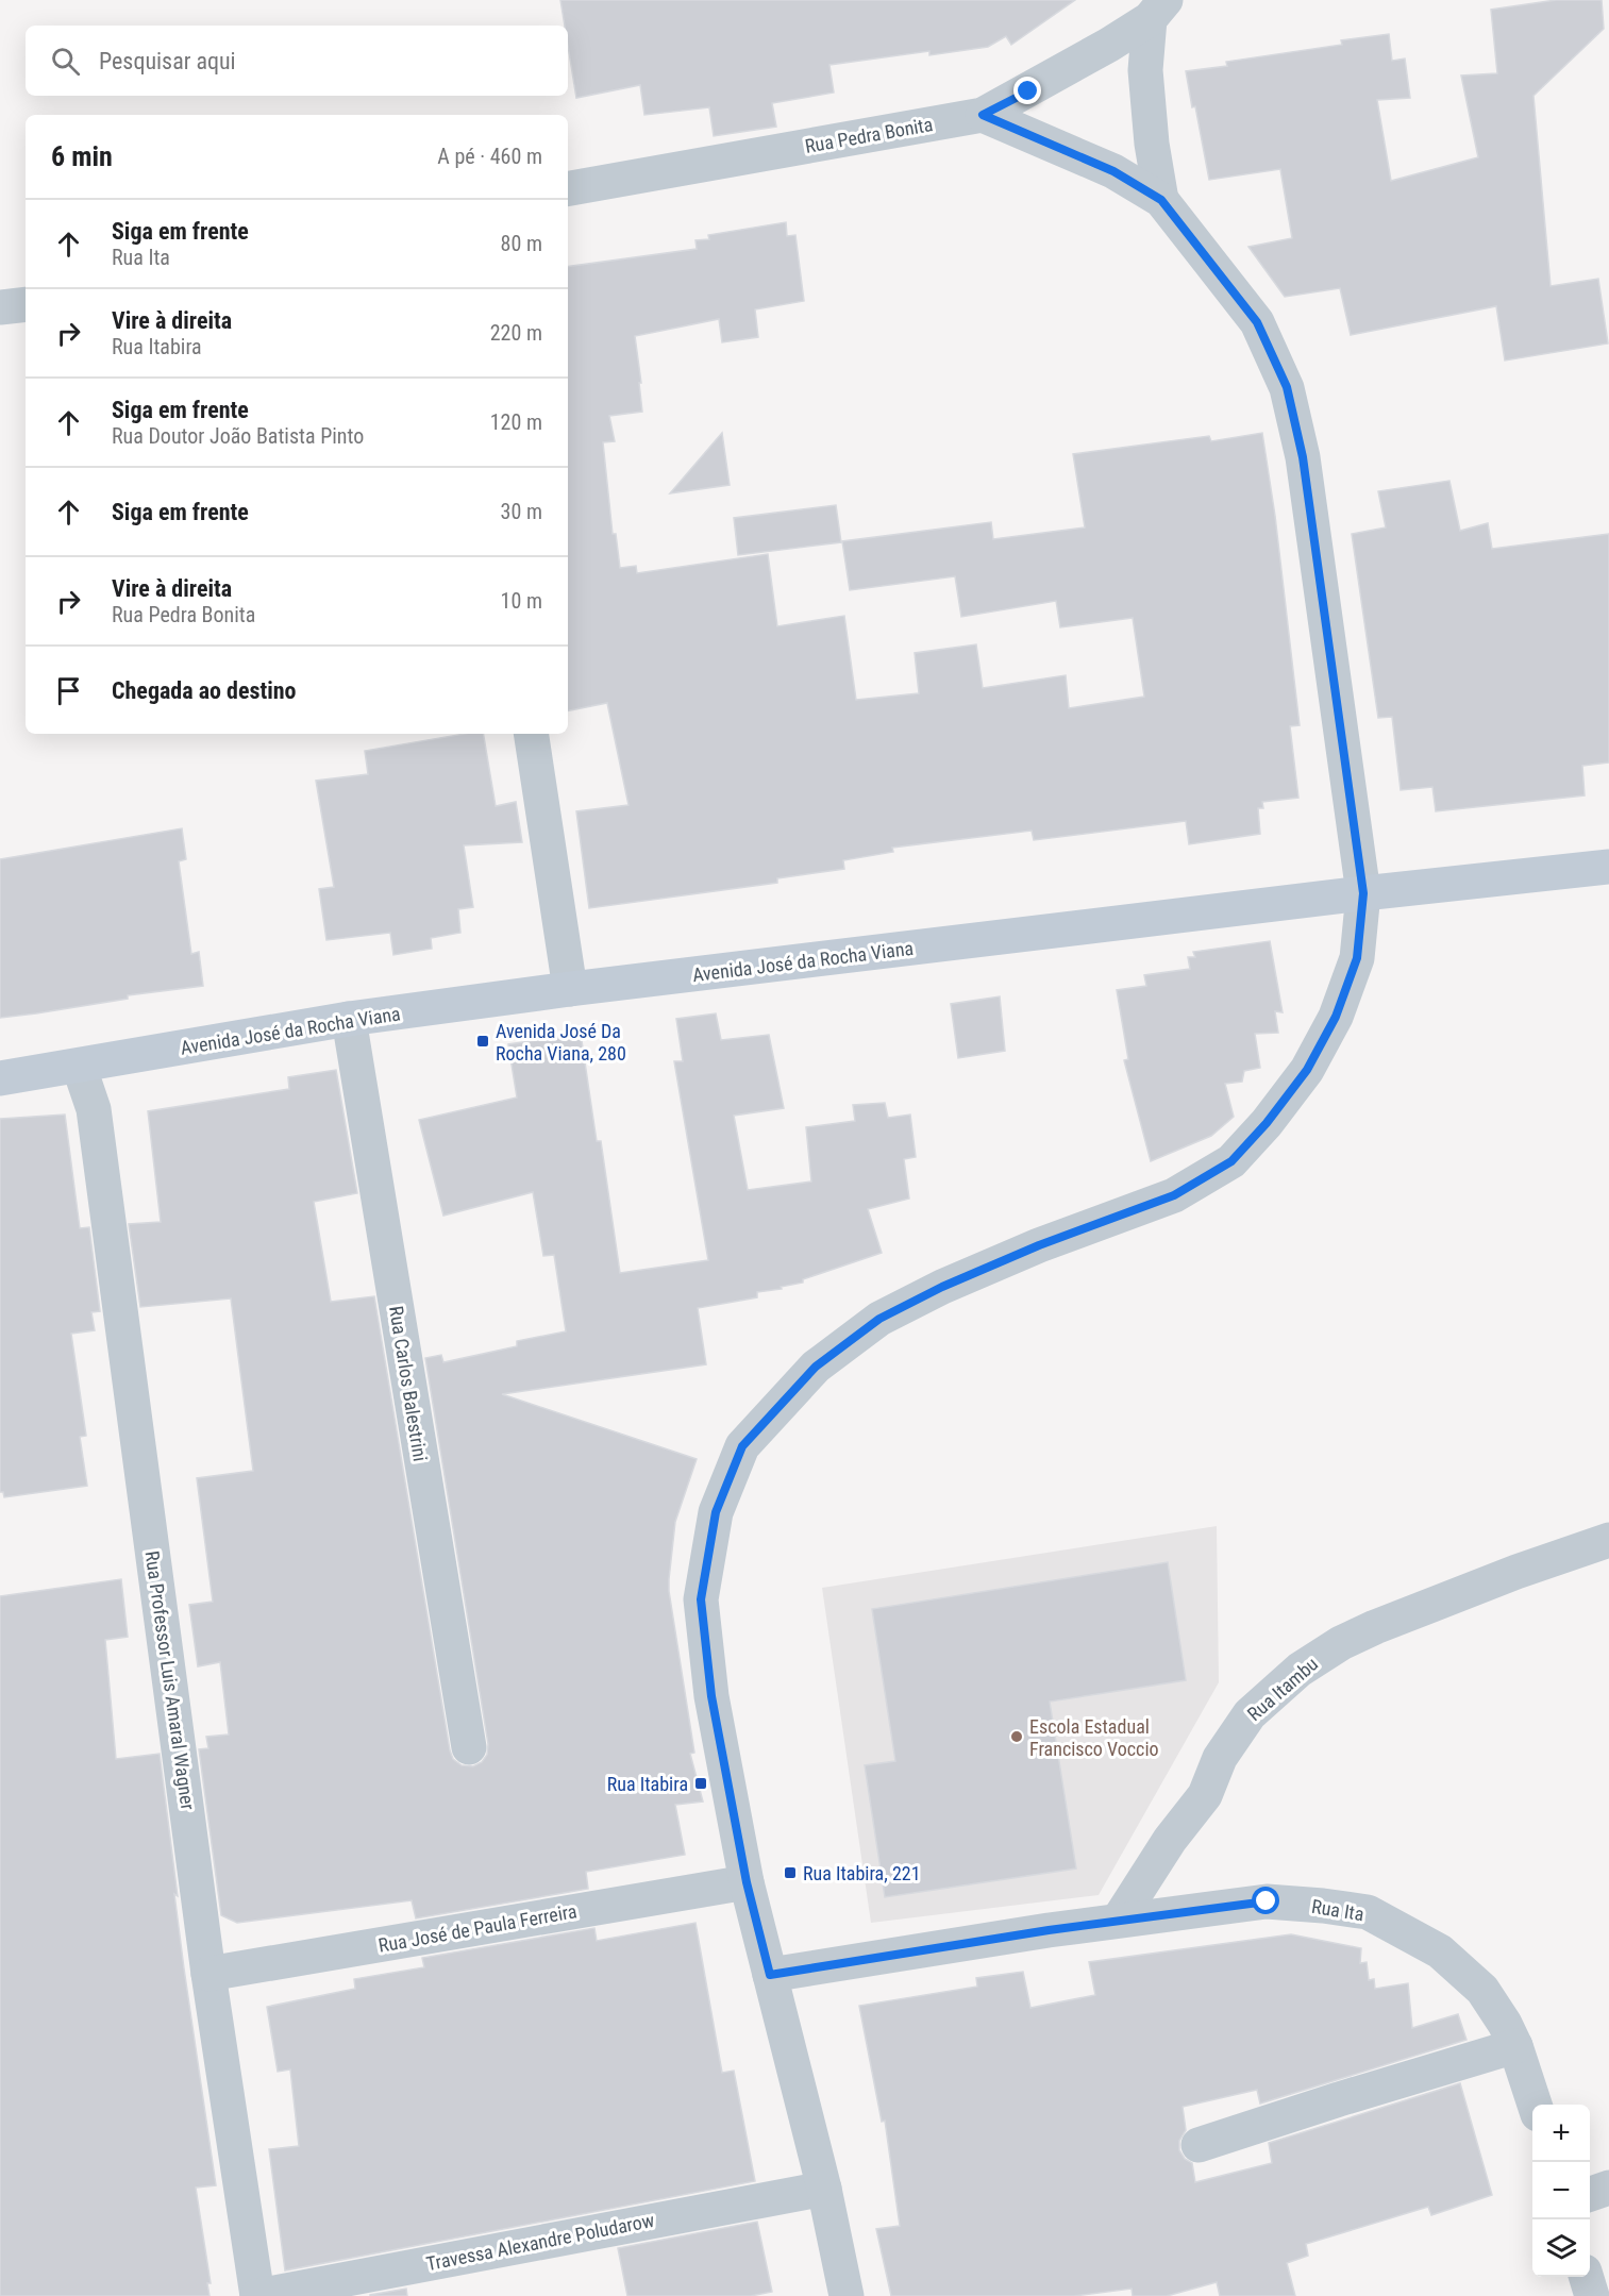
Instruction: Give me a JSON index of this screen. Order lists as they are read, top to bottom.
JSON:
{
  "streets": {
    "street": [
      "Rua Pedra Bonita",
      "Avenida José da Rocha Viana",
      "Rua Carlos Balestrini",
      "Rua Professor Luis Amaral Wagner",
      "Rua Itambu",
      "Rua Ita",
      "Rua José de Paula Ferreira",
      "Travessa Alexandre Poludarow"
    ]
  },
  "crossings": [
    ["Avenida José da Rocha Viana", "Rua Carlos Balestrini"],
    ["Avenida José da Rocha Viana", "Rua Professor Luis Amaral Wagner"],
    ["Rua Professor Luis Amaral Wagner", "Rua José de Paula Ferreira"],
    ["Rua Professor Luis Amaral Wagner", "Travessa Alexandre Poludarow"],
    ["Rua Itambu", "Rua Ita"]
  ],
  "places": {
    "transit": ["Avenida José Da Rocha Viana, 280", "Rua Itabira", "Rua Itabira, 221"],
    "other": ["Escola Estadual Francisco Voccio"]
  },
  "page": {
    "search": "Pesquisar aqui",
    "heading": ["6 min", "A pé · 460 m"],
    "list": [
      ["Siga em frente", "Rua Ita", "80 m"],
      ["Vire à direita", "Rua Itabira", "220 m"],
      ["Siga em frente", "Rua Doutor João Batista Pinto", "120 m"],
      ["Siga em frente", "30 m"],
      ["Vire à direita", "Rua Pedra Bonita", "10 m"],
      "Chegada ao destino"
    ],
    "map_buttons": ["+", "−"]
  }
}
